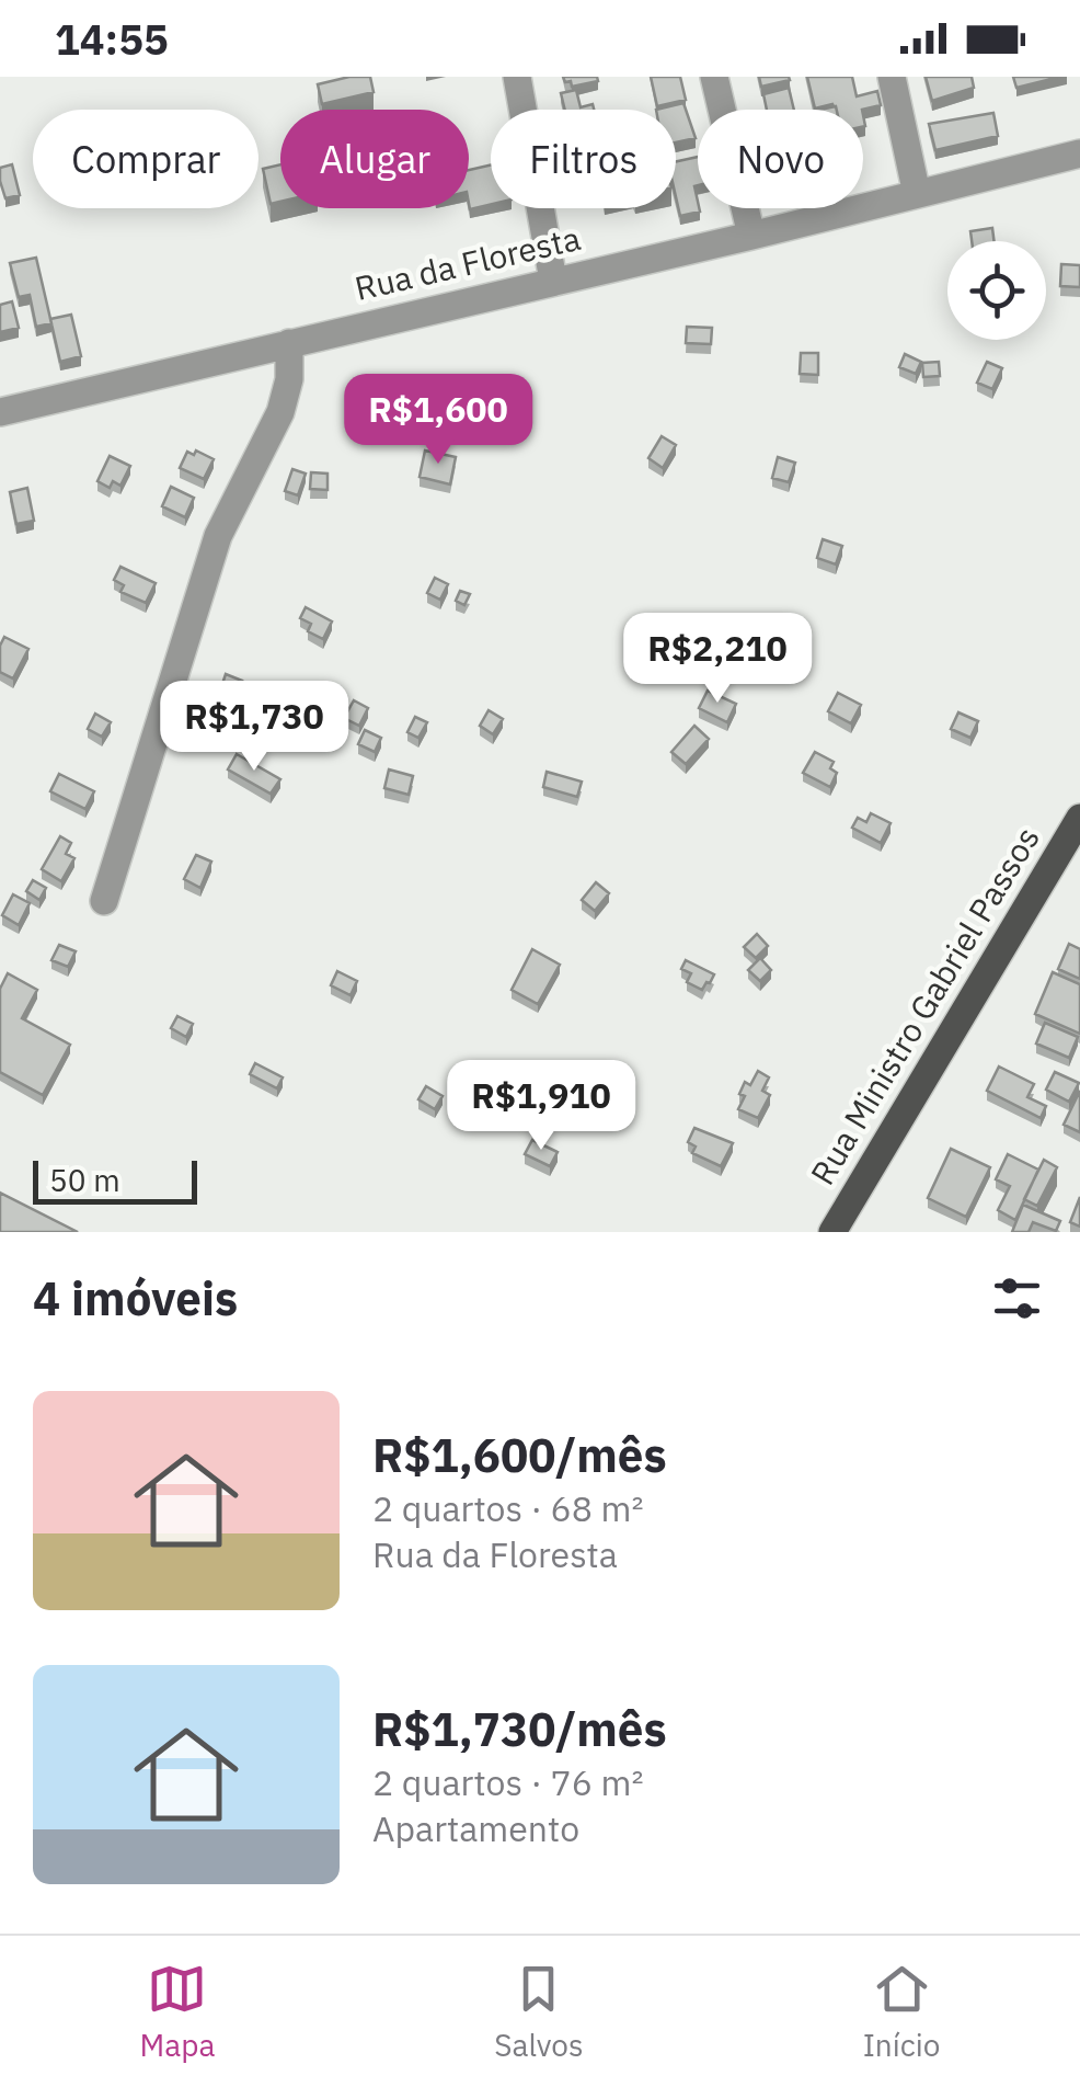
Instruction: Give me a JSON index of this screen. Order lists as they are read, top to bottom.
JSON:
{
  "streets": {
    "main road": ["Rua Ministro Gabriel Passos"],
    "street": ["Rua da Floresta"]
  },
  "scale_bar": "50 m",
  "page": {
    "status": "14:55",
    "chip": [
      "Comprar",
      "Alugar",
      "Filtros",
      "Novo"
    ],
    "price": [
      "R$1,600",
      "R$2,210",
      "R$1,730",
      "R$1,910"
    ],
    "scale": "50 m",
    "heading": "4 imóveis",
    "list": [
      {
        "name": "R$1,600/mês",
        "note": "2 quartos · 68 m² · Rua da Floresta"
      },
      {
        "name": "R$1,730/mês",
        "note": "2 quartos · 76 m² · Apartamento"
      }
    ],
    "tabs": ["Mapa", "Salvos", "Início"]
  }
}
